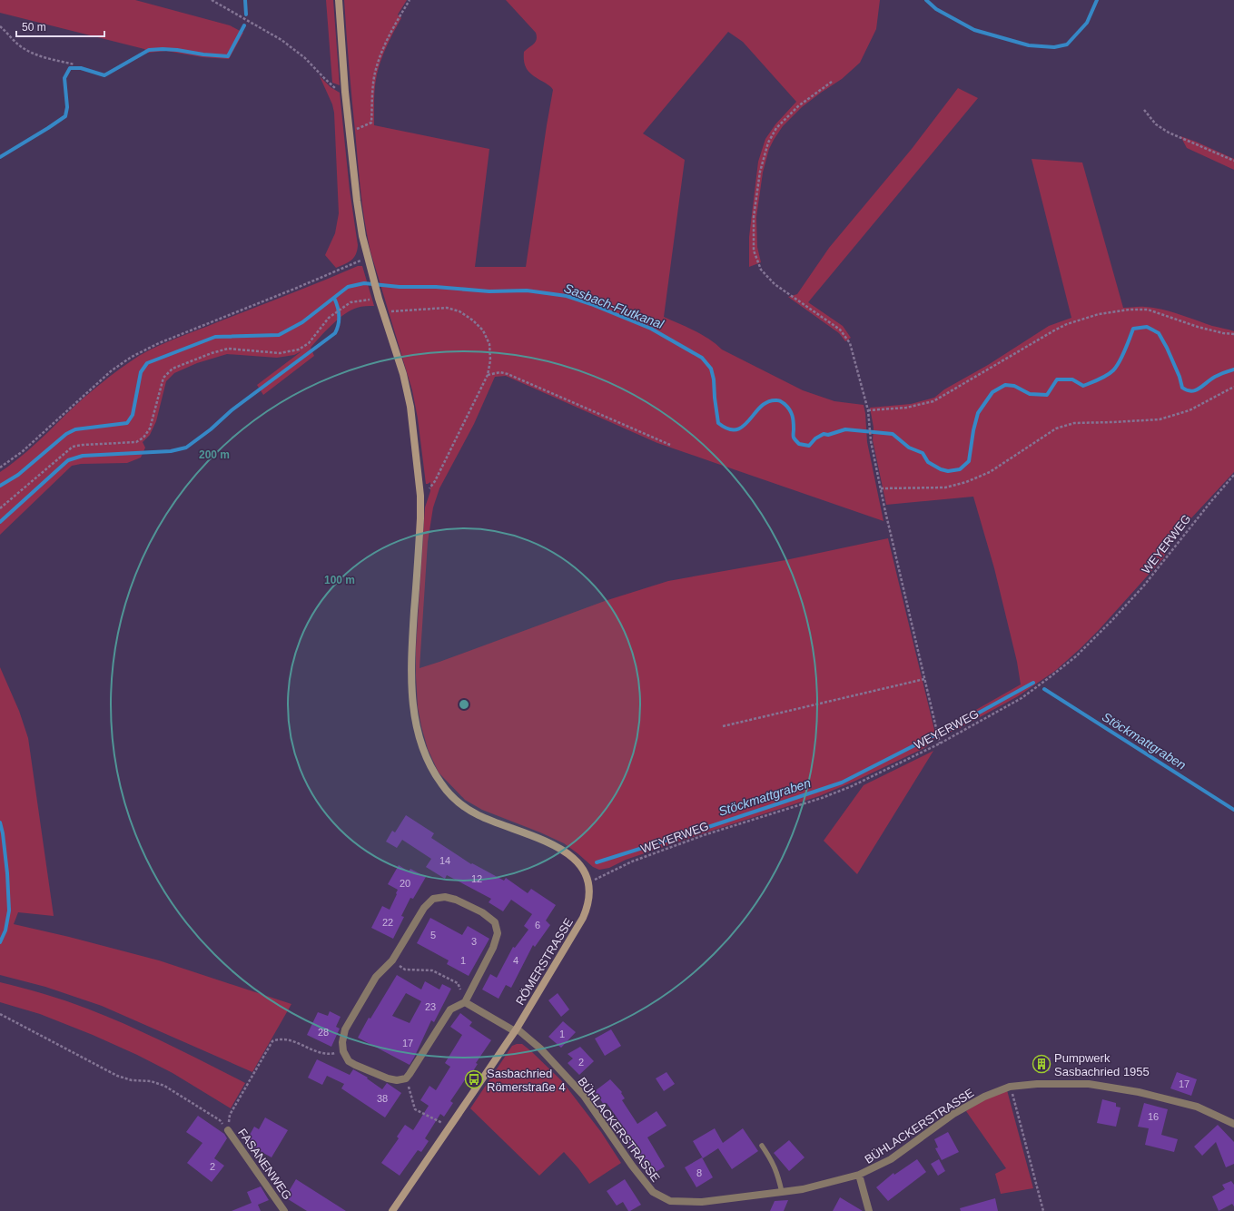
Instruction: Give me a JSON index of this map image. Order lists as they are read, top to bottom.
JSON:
{
  "streets": {
    "street": ["RÖMERSTRASSE", "BÜHLACKERSTRASSE", "FASANENWEG"],
    "path": ["WEYERWEG"]
  },
  "crossings": [
    ["WEYERWEG", "RÖMERSTRASSE"],
    ["RÖMERSTRASSE", "BÜHLACKERSTRASSE"]
  ],
  "water": ["Sasbach-Flutkanal", "Stöckmattgraben"],
  "places": {
    "building": ["Pumpwerk Sasbachried 1955"],
    "bus stop": ["Sasbachried Römerstraße 4"]
  },
  "house_numbers": [
    "14",
    "12",
    "20",
    "22",
    "6",
    "5",
    "3",
    "1",
    "4",
    "23",
    "28",
    "1",
    "17",
    "2",
    "17",
    "38",
    "16",
    "2",
    "8"
  ],
  "scale_bar": "50 m",
  "rings": ["200 m", "100 m"]
}
